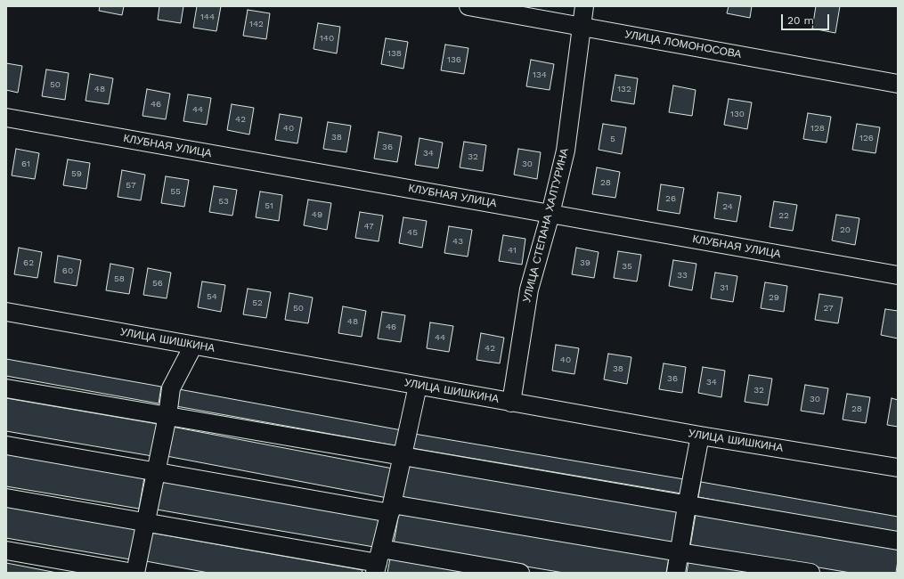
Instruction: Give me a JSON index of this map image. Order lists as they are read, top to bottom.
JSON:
{
  "streets": {
    "street": [
      "УЛИЦА ЛОМОНОСОВА",
      "КЛУБНАЯ УЛИЦА",
      "УЛИЦА СТЕПАНА ХАЛТУРИНА",
      "УЛИЦА ШИШКИНА"
    ]
  },
  "crossings": [
    ["УЛИЦА ЛОМОНОСОВА", "УЛИЦА СТЕПАНА ХАЛТУРИНА"],
    ["КЛУБНАЯ УЛИЦА", "УЛИЦА СТЕПАНА ХАЛТУРИНА"],
    ["УЛИЦА СТЕПАНА ХАЛТУРИНА", "УЛИЦА ШИШКИНА"]
  ],
  "house_numbers": [
    "144",
    "142",
    "140",
    "138",
    "136",
    "134",
    "50",
    "48",
    "132",
    "46",
    "44",
    "130",
    "42",
    "40",
    "128",
    "38",
    "126",
    "5",
    "36",
    "34",
    "32",
    "61",
    "30",
    "59",
    "28",
    "57",
    "55",
    "26",
    "53",
    "51",
    "24",
    "49",
    "22",
    "47",
    "20",
    "45",
    "43",
    "41",
    "62",
    "39",
    "35",
    "60",
    "33",
    "58",
    "56",
    "31",
    "54",
    "29",
    "52",
    "50",
    "27",
    "48",
    "46",
    "44",
    "42",
    "40",
    "38",
    "36",
    "34",
    "32",
    "30",
    "28"
  ],
  "scale_bar": "20 m"
}
